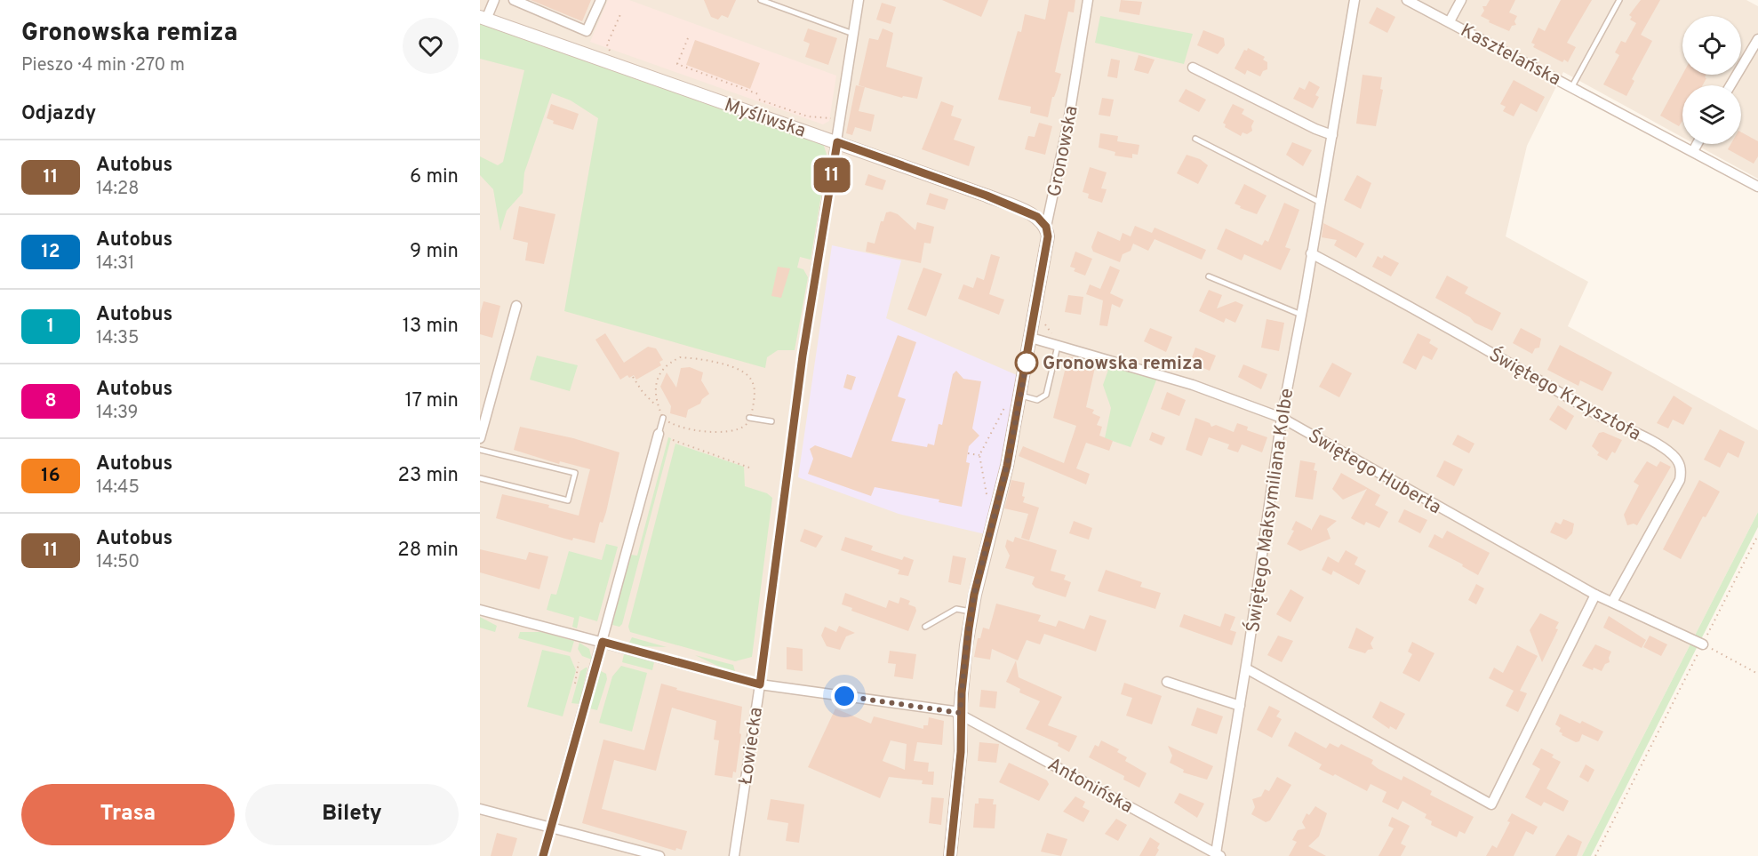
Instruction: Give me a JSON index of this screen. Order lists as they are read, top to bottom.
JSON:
{
  "streets": {
    "street": [
      "Kasztelańska",
      "Myśliwska",
      "Gronowska",
      "Świętego Krzysztofa",
      "Świętego Huberta",
      "Świętego Maksymiliana Kolbe",
      "Łowiecka",
      "Antonińska"
    ]
  },
  "crossings": [
    ["Myśliwska", "Gronowska"],
    ["Myśliwska", "Łowiecka"],
    ["Gronowska", "Świętego Huberta"],
    ["Gronowska", "Antonińska"],
    ["Świętego Krzysztofa", "Świętego Huberta"],
    ["Świętego Krzysztofa", "Świętego Maksymiliana Kolbe"],
    ["Świętego Huberta", "Świętego Maksymiliana Kolbe"],
    ["Świętego Maksymiliana Kolbe", "Antonińska"],
    ["Łowiecka", "Antonińska"]
  ],
  "places": ["Gronowska remiza"],
  "lines": ["bus line 11"],
  "page": {
    "heading": [
      ["Gronowska remiza", "Pieszo · 4 min · 270 m"],
      "Odjazdy"
    ],
    "on_map": "11",
    "list": [
      {
        "mark": "11",
        "name": "Autobus",
        "note": "14:28",
        "value": "6 min"
      },
      {
        "mark": "12",
        "name": "Autobus",
        "note": "14:31",
        "value": "9 min"
      },
      {
        "mark": "1",
        "name": "Autobus",
        "note": "14:35",
        "value": "13 min"
      },
      {
        "mark": "8",
        "name": "Autobus",
        "note": "14:39",
        "value": "17 min"
      },
      {
        "mark": "16",
        "name": "Autobus",
        "note": "14:45",
        "value": "23 min"
      },
      {
        "mark": "11",
        "name": "Autobus",
        "note": "14:50",
        "value": "28 min"
      }
    ],
    "buttons": ["Trasa", "Bilety"]
  }
}
